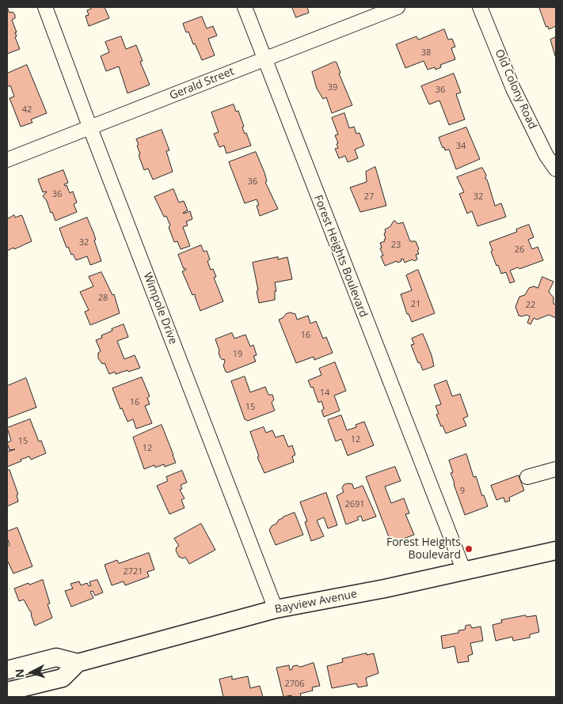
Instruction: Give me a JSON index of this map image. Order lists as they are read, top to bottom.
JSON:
{
  "streets": {
    "main road": ["Bayview Avenue"],
    "street": [
      "Gerald Street",
      "Old Colony Road",
      "Forest Heights Boulevard",
      "Wimpole Drive"
    ]
  },
  "crossings": [
    ["Gerald Street", "Forest Heights Boulevard"],
    ["Gerald Street", "Wimpole Drive"],
    ["Forest Heights Boulevard", "Bayview Avenue"],
    ["Wimpole Drive", "Bayview Avenue"]
  ],
  "places": ["Forest Heights Boulevard"],
  "house_numbers": [
    "38",
    "39",
    "36",
    "42",
    "34",
    "36",
    "36",
    "27",
    "32",
    "32",
    "23",
    "26",
    "28",
    "21",
    "22",
    "16",
    "19",
    "14",
    "16",
    "15",
    "12",
    "15",
    "12",
    "9",
    "2691",
    "2721",
    "2706"
  ],
  "north": "left"
}
